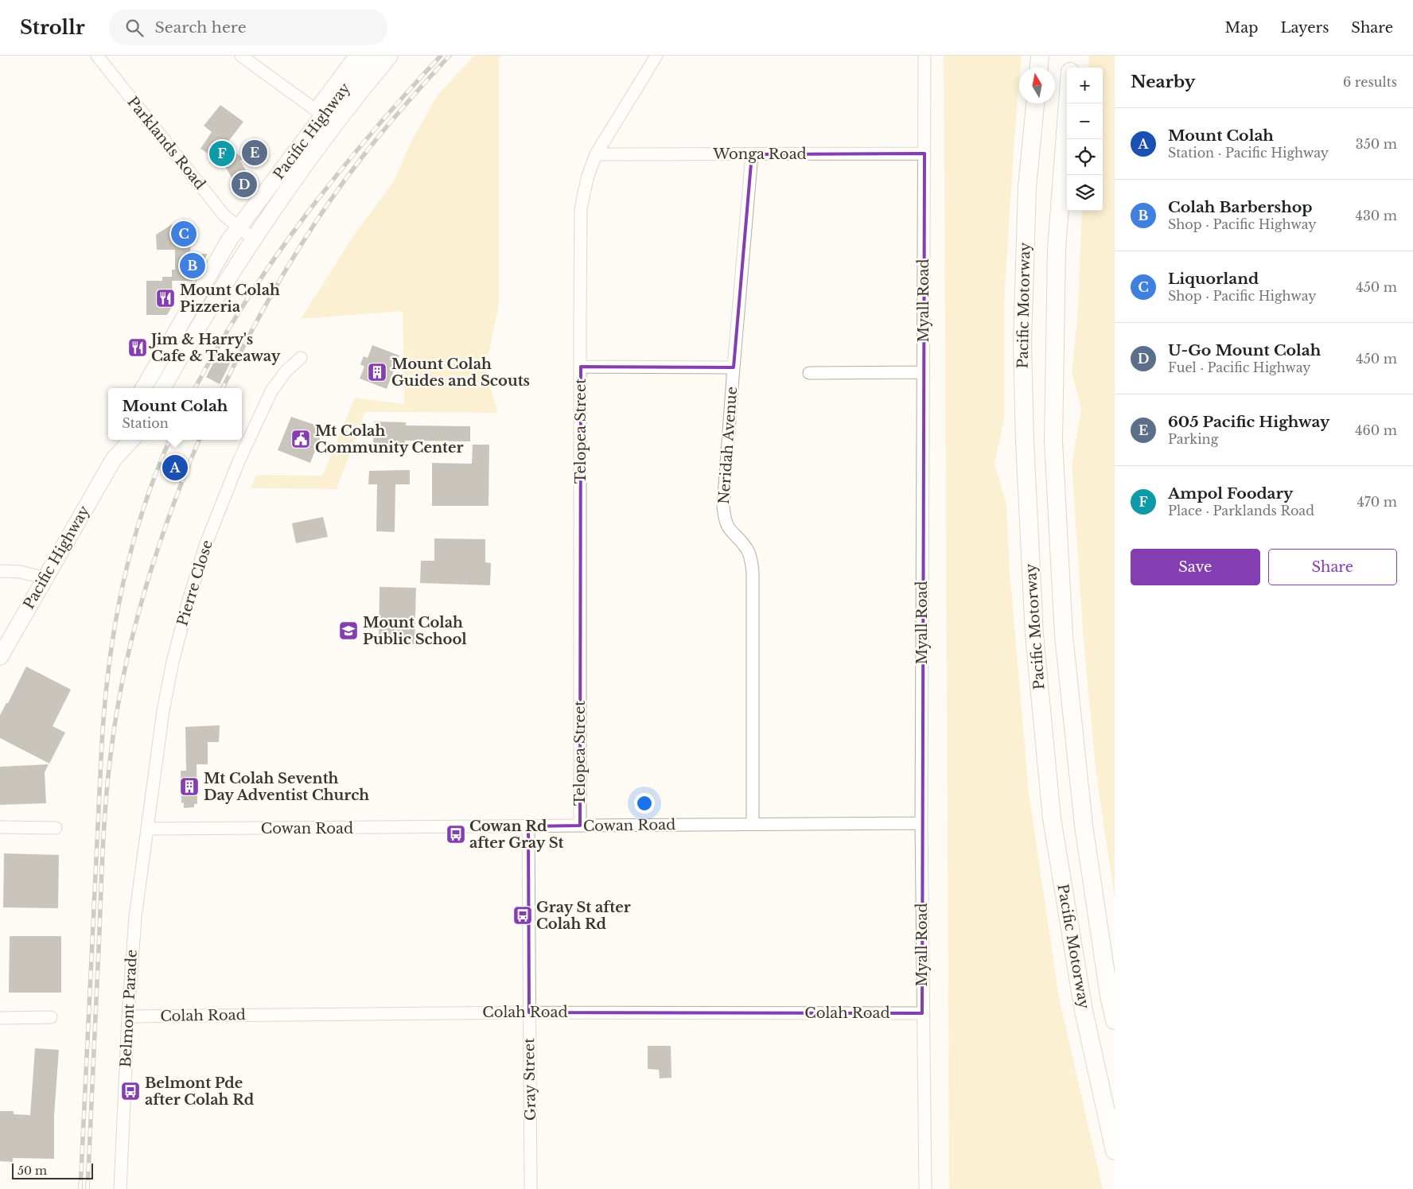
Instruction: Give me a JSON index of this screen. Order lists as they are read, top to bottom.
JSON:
{
  "streets": {
    "highway": ["Pacific Motorway"],
    "main road": ["Pacific Highway"],
    "street": [
      "Parklands Road",
      "Wonga Road",
      "Myall Road",
      "Telopea Street",
      "Neridah Avenue",
      "Pierre Close",
      "Cowan Road",
      "Belmont Parade",
      "Colah Road",
      "Gray Street"
    ]
  },
  "crossings": [
    ["Pacific Highway", "Parklands Road"],
    ["Wonga Road", "Myall Road"],
    ["Wonga Road", "Telopea Street"],
    ["Wonga Road", "Neridah Avenue"],
    ["Myall Road", "Cowan Road"],
    ["Myall Road", "Colah Road"],
    ["Telopea Street", "Cowan Road"],
    ["Neridah Avenue", "Cowan Road"],
    ["Pierre Close", "Cowan Road"],
    ["Pierre Close", "Belmont Parade"],
    ["Cowan Road", "Belmont Parade"],
    ["Cowan Road", "Gray Street"],
    ["Belmont Parade", "Colah Road"],
    ["Colah Road", "Gray Street"]
  ],
  "places": {
    "restaurant": ["Mount Colah Pizzeria", "Jim & Harry's Cafe & Takeaway"],
    "building": ["Mount Colah Guides and Scouts", "Mt Colah Seventh Day Adventist Church"],
    "public building": ["Mt Colah Community Center"],
    "school or university": ["Mount Colah Public School"],
    "bus stop": ["Cowan Rd after Gray St", "Gray St after Colah Rd", "Belmont Pde after Colah Rd"]
  },
  "scale_bar": "50 m",
  "north": "top",
  "page": {
    "header": "Strollr",
    "search": "Search here",
    "nav": ["Map", "Layers", "Share"],
    "heading": ["Nearby", "6 results"],
    "map_buttons": ["+", "−"],
    "list": [
      {
        "mark": "A",
        "name": "Mount Colah",
        "note": "Station · Pacific Highway",
        "value": "350 m"
      },
      {
        "mark": "B",
        "name": "Colah Barbershop",
        "note": "Shop · Pacific Highway",
        "value": "430 m"
      },
      {
        "mark": "C",
        "name": "Liquorland",
        "note": "Shop · Pacific Highway",
        "value": "450 m"
      },
      {
        "mark": "D",
        "name": "U-Go Mount Colah",
        "note": "Fuel · Pacific Highway",
        "value": "450 m"
      },
      {
        "mark": "E",
        "name": "605 Pacific Highway",
        "note": "Parking",
        "value": "460 m"
      },
      {
        "mark": "F",
        "name": "Ampol Foodary",
        "note": "Place · Parklands Road",
        "value": "470 m"
      }
    ],
    "pins": [
      "E",
      "F",
      "D",
      "C",
      "B",
      "A"
    ],
    "popup": ["Mount Colah", "Station"],
    "buttons": ["Save", "Share"],
    "scale": "50 m"
  }
}
